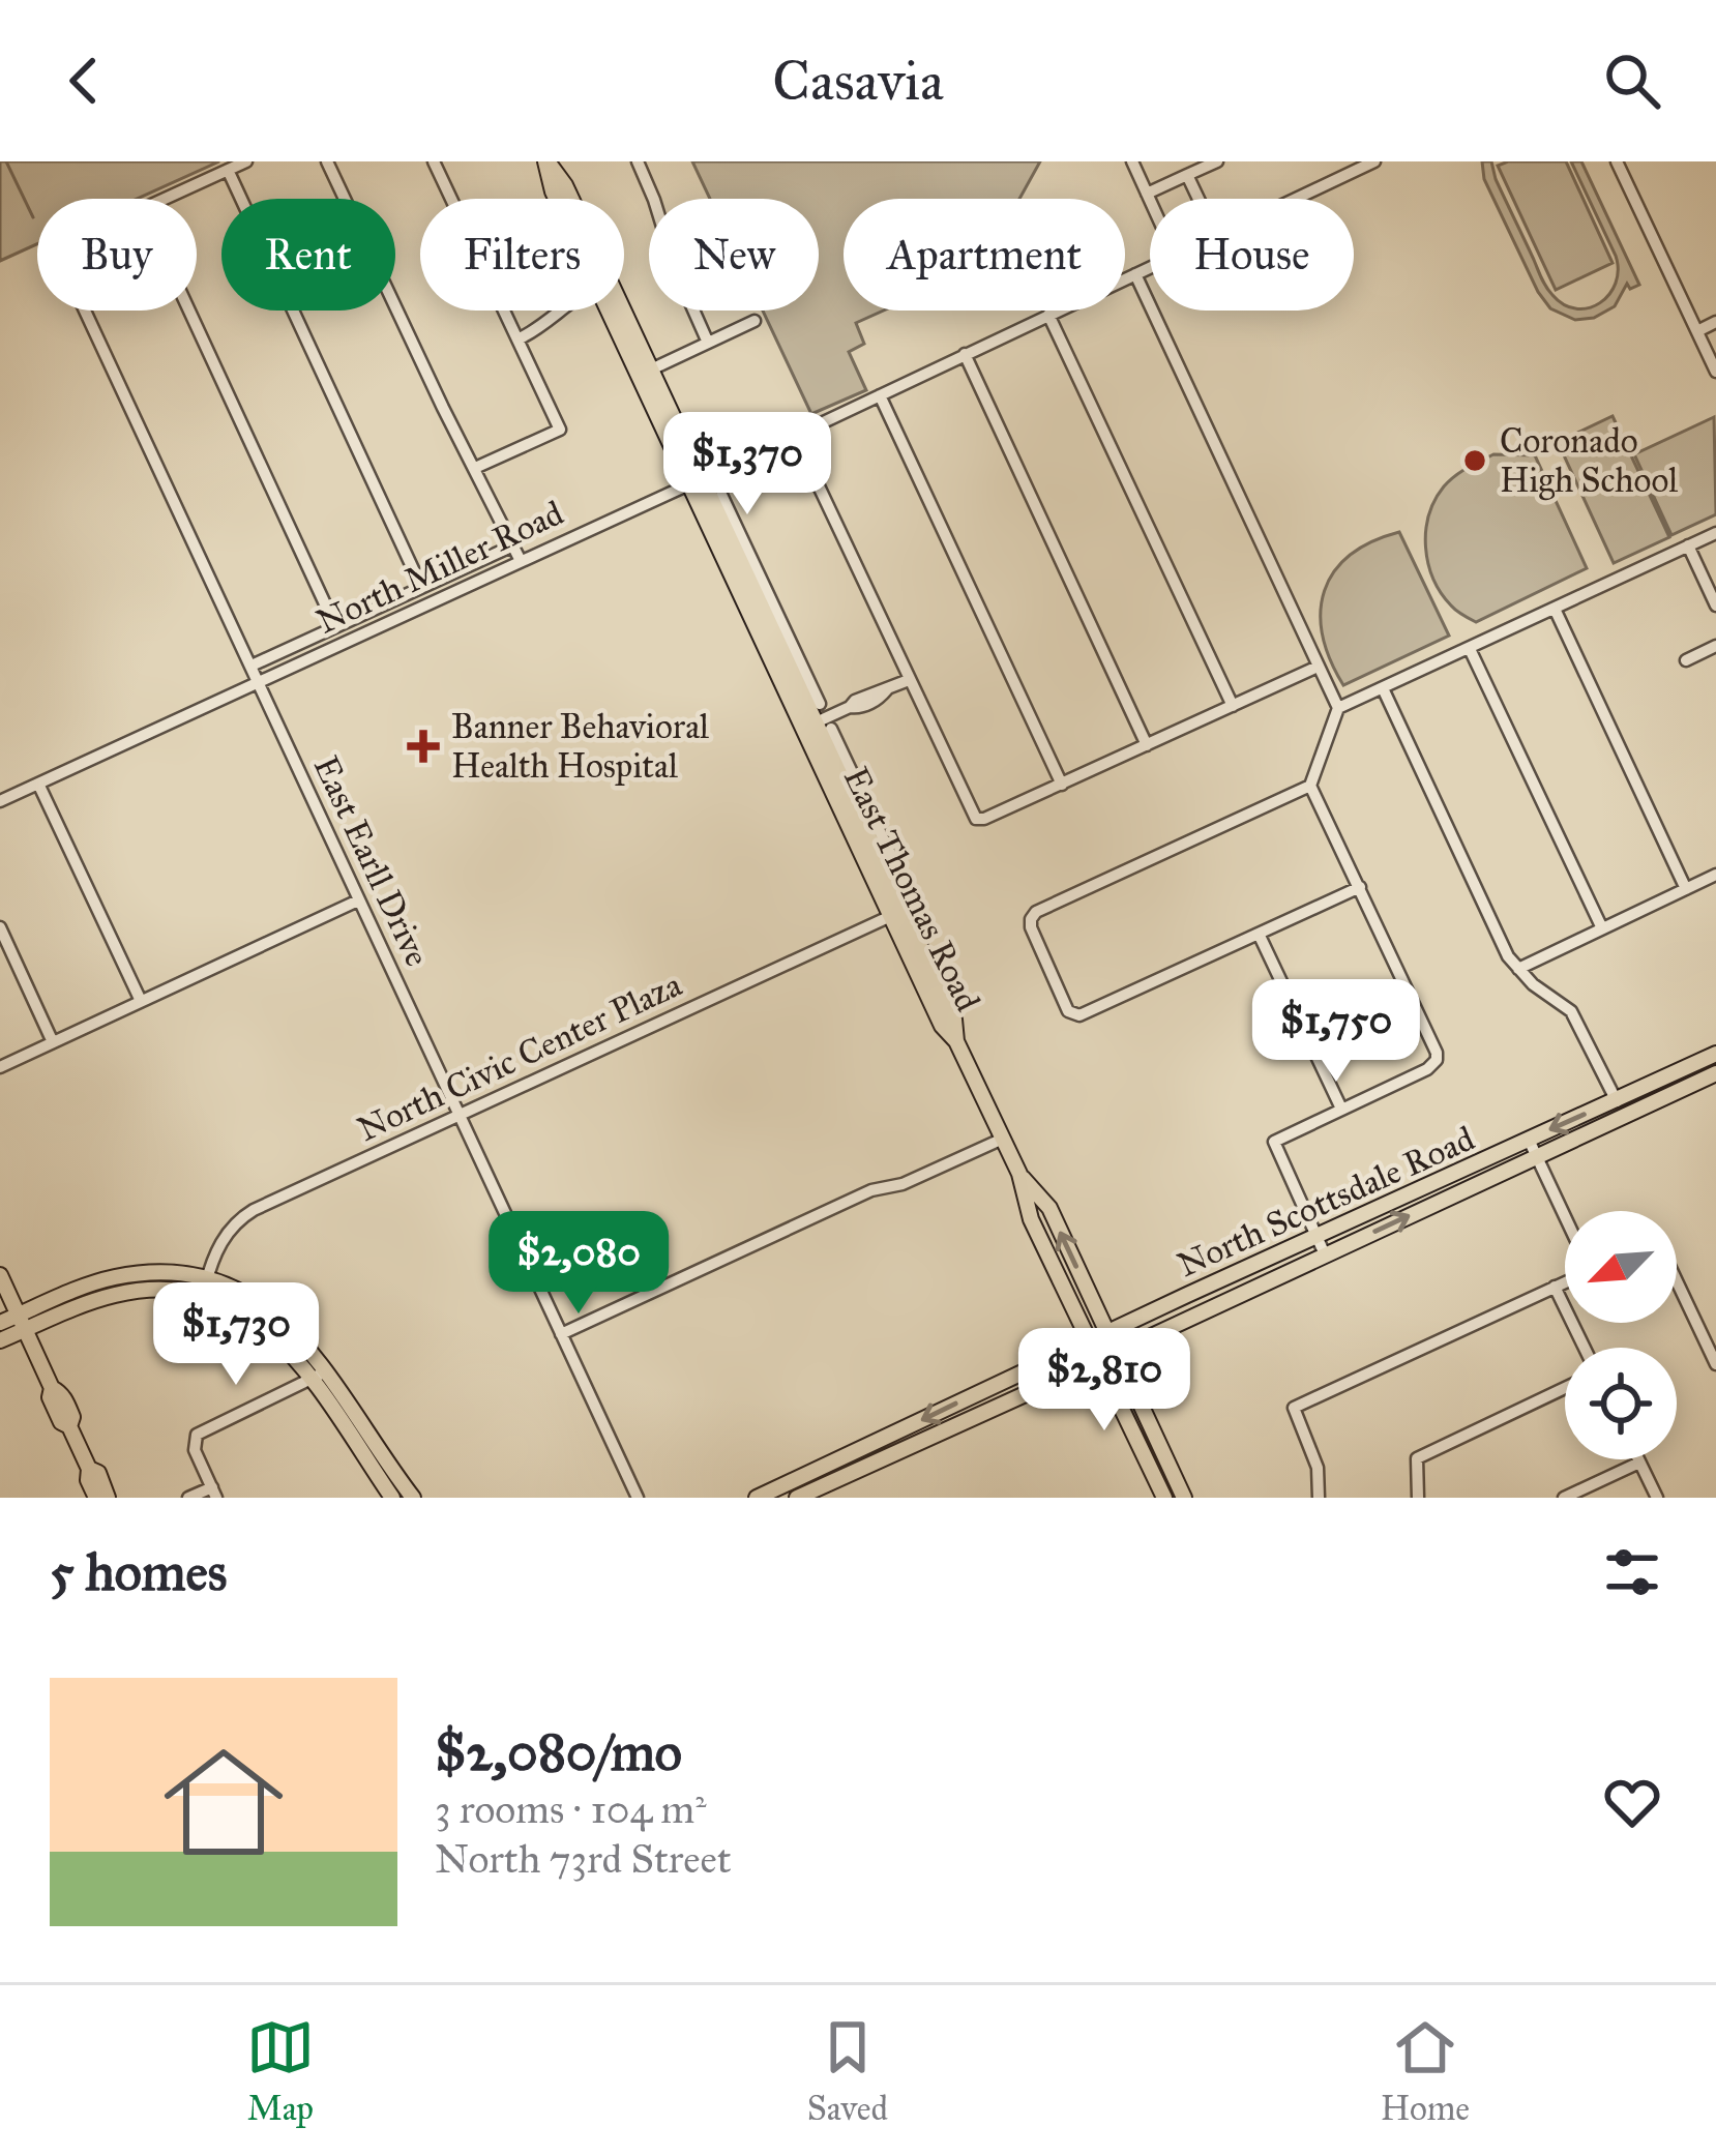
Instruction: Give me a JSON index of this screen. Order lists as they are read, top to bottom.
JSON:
{
  "streets": {
    "main road": ["East Thomas Road", "North Scottsdale Road"],
    "street": ["North Miller Road", "East Earll Drive", "North Civic Center Plaza"]
  },
  "crossings": [
    ["North Miller Road", "East Earll Drive"],
    ["North Miller Road", "East Thomas Road"],
    ["East Earll Drive", "North Civic Center Plaza"],
    ["East Thomas Road", "North Civic Center Plaza"],
    ["East Thomas Road", "North Scottsdale Road"]
  ],
  "places": {
    "other": ["Coronado High School"],
    "health": ["Banner Behavioral Health Hospital"]
  },
  "north": "bottom left",
  "page": {
    "header": "Casavia",
    "chip": [
      "Buy",
      "Rent",
      "Filters",
      "New",
      "Apartment",
      "House"
    ],
    "price": [
      "$1,370",
      "$1,750",
      "$2,080",
      "$1,730",
      "$2,810"
    ],
    "heading": "5 homes",
    "list": [
      {
        "name": "$2,080/mo",
        "note": "3 rooms · 104 m² · North 73rd Street"
      }
    ],
    "tabs": ["Map", "Saved", "Home"]
  }
}
